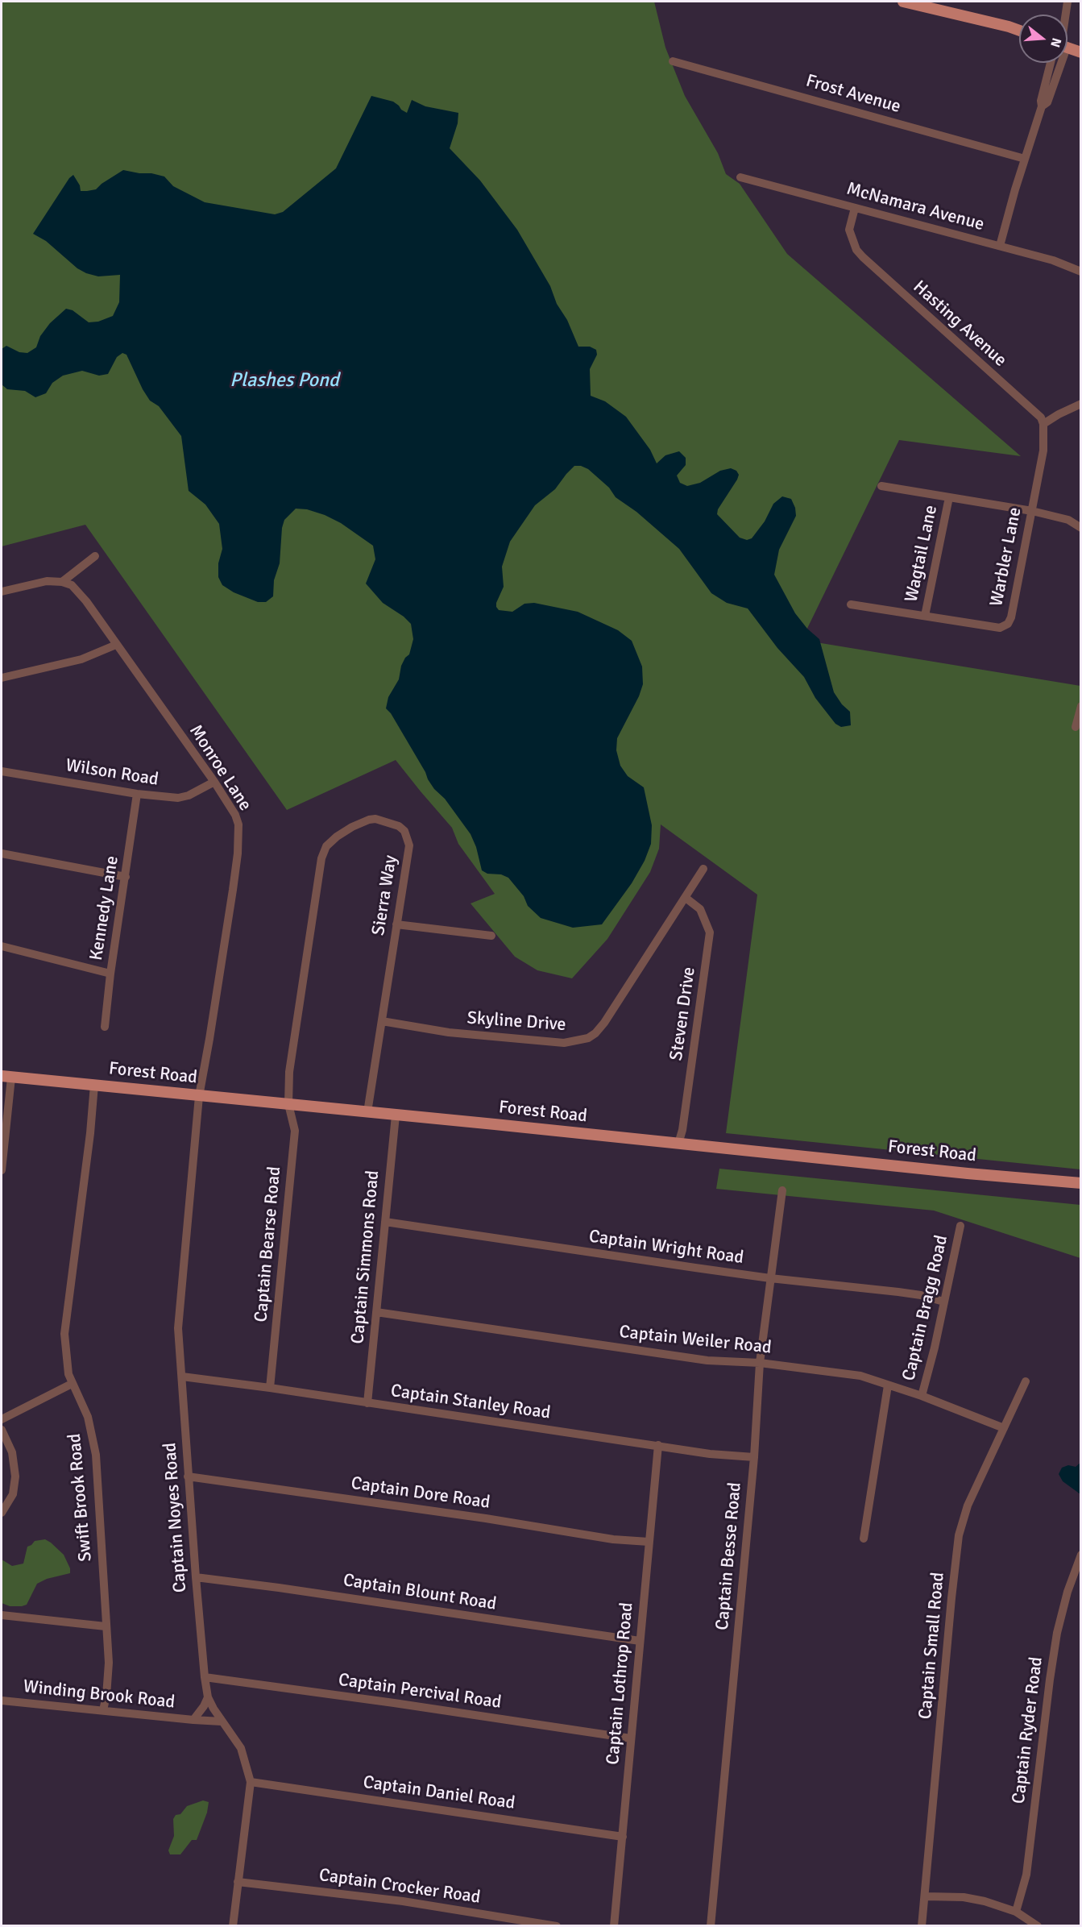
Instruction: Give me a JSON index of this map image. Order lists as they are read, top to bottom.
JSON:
{
  "streets": {
    "main road": ["Forest Road"],
    "street": [
      "Frost Avenue",
      "McNamara Avenue",
      "Hasting Avenue",
      "Wagtail Lane",
      "Warbler Lane",
      "Monroe Lane",
      "Wilson Road",
      "Sierra Way",
      "Kennedy Lane",
      "Steven Drive",
      "Skyline Drive",
      "Captain Bearse Road",
      "Captain Wright Road",
      "Captain Simmons Road",
      "Captain Bragg Road",
      "Captain Weiler Road",
      "Captain Stanley Road",
      "Captain Dore Road",
      "Swift Brook Road",
      "Captain Noyes Road",
      "Captain Besse Road",
      "Captain Blount Road",
      "Captain Small Road",
      "Captain Lothrop Road",
      "Captain Percival Road",
      "Winding Brook Road",
      "Captain Ryder Road",
      "Captain Daniel Road",
      "Captain Crocker Road"
    ]
  },
  "crossings": [
    ["McNamara Avenue", "Hasting Avenue"],
    ["Hasting Avenue", "Warbler Lane"],
    ["Wagtail Lane", "Warbler Lane"],
    ["Monroe Lane", "Wilson Road"],
    ["Monroe Lane", "Forest Road"],
    ["Monroe Lane", "Captain Noyes Road"],
    ["Wilson Road", "Kennedy Lane"],
    ["Sierra Way", "Skyline Drive"],
    ["Sierra Way", "Forest Road"],
    ["Sierra Way", "Captain Bearse Road"],
    ["Steven Drive", "Skyline Drive"],
    ["Steven Drive", "Forest Road"],
    ["Forest Road", "Captain Bearse Road"],
    ["Forest Road", "Captain Simmons Road"],
    ["Forest Road", "Swift Brook Road"],
    ["Forest Road", "Captain Noyes Road"],
    ["Captain Bearse Road", "Captain Stanley Road"],
    ["Captain Wright Road", "Captain Simmons Road"],
    ["Captain Wright Road", "Captain Bragg Road"],
    ["Captain Wright Road", "Captain Besse Road"],
    ["Captain Simmons Road", "Captain Weiler Road"],
    ["Captain Simmons Road", "Captain Stanley Road"],
    ["Captain Bragg Road", "Captain Weiler Road"],
    ["Captain Weiler Road", "Captain Besse Road"],
    ["Captain Weiler Road", "Captain Small Road"],
    ["Captain Stanley Road", "Captain Noyes Road"],
    ["Captain Stanley Road", "Captain Besse Road"],
    ["Captain Stanley Road", "Captain Lothrop Road"],
    ["Captain Dore Road", "Captain Noyes Road"],
    ["Captain Dore Road", "Captain Lothrop Road"],
    ["Swift Brook Road", "Winding Brook Road"],
    ["Captain Noyes Road", "Captain Blount Road"],
    ["Captain Noyes Road", "Captain Percival Road"],
    ["Captain Noyes Road", "Winding Brook Road"],
    ["Captain Noyes Road", "Captain Daniel Road"],
    ["Captain Noyes Road", "Captain Crocker Road"],
    ["Captain Blount Road", "Captain Lothrop Road"],
    ["Captain Lothrop Road", "Captain Percival Road"],
    ["Captain Lothrop Road", "Captain Daniel Road"]
  ],
  "water": ["Plashes Pond"],
  "north": "right"
}
